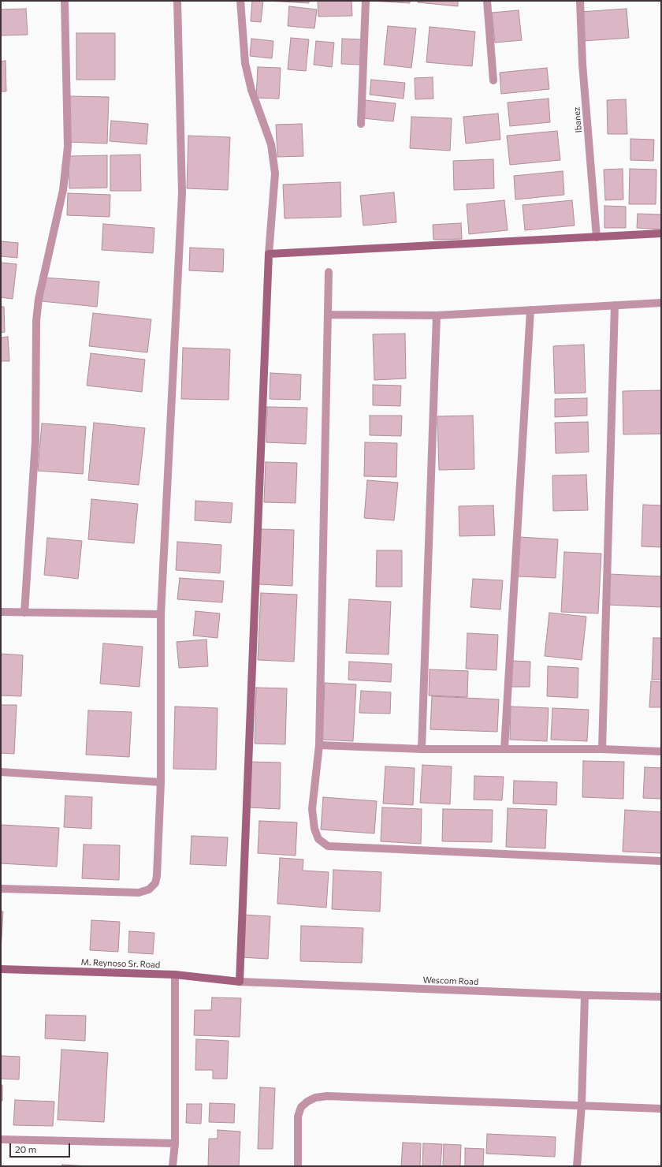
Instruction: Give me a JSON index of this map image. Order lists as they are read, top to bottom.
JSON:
{
  "streets": {
    "street": ["Ibanez", "M. Reynoso Sr. Road", "Wescom Road"]
  },
  "crossings": [
    ["M. Reynoso Sr. Road", "Wescom Road"]
  ],
  "scale_bar": "20 m"
}
